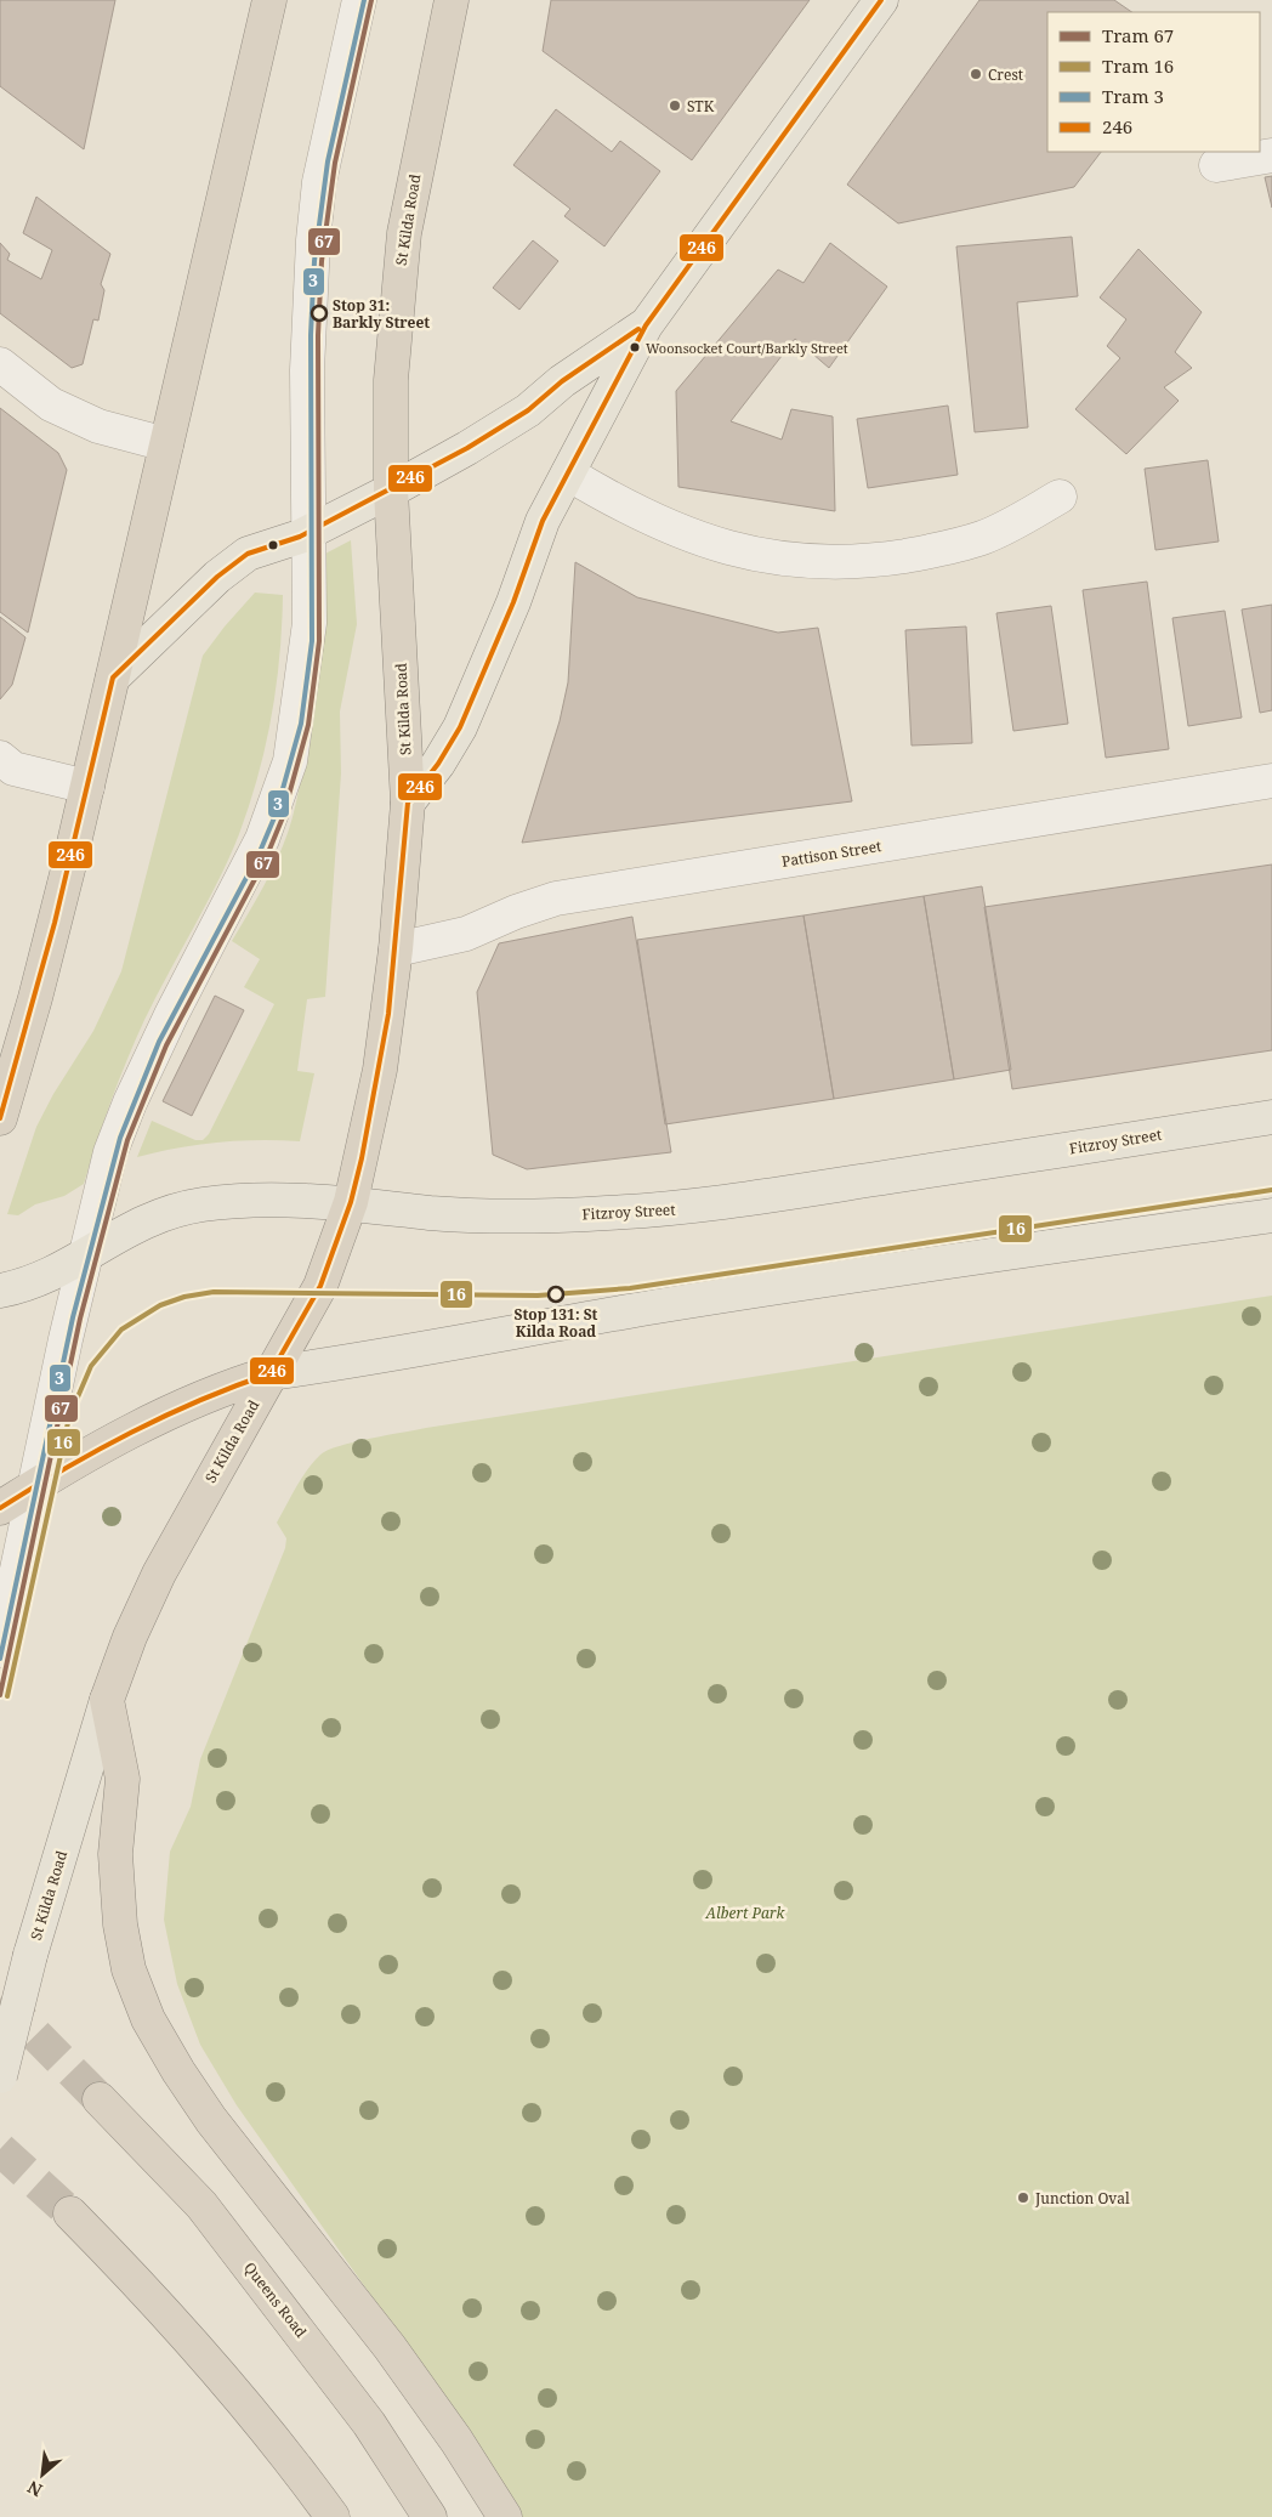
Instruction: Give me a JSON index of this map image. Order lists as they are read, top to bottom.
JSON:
{
  "streets": {
    "highway": ["St Kilda Road", "Queens Road"],
    "main road": ["Fitzroy Street"],
    "street": ["Pattison Street"]
  },
  "crossings": [
    ["St Kilda Road", "Pattison Street"],
    ["St Kilda Road", "Fitzroy Street"]
  ],
  "parks": ["Albert Park"],
  "places": [
    "Crest",
    "STK",
    "Stop 31: Barkly Street",
    "Woonsocket Court/Barkly Street",
    "Stop 131: St Kilda Road",
    "Junction Oval"
  ],
  "lines": [
    "tram line 67",
    "tram line 3",
    "transit line 246",
    "tram line 16"
  ],
  "legend": [
    "Tram 67",
    "Tram 16",
    "Tram 3",
    "246"
  ],
  "north": "bottom left"
}
